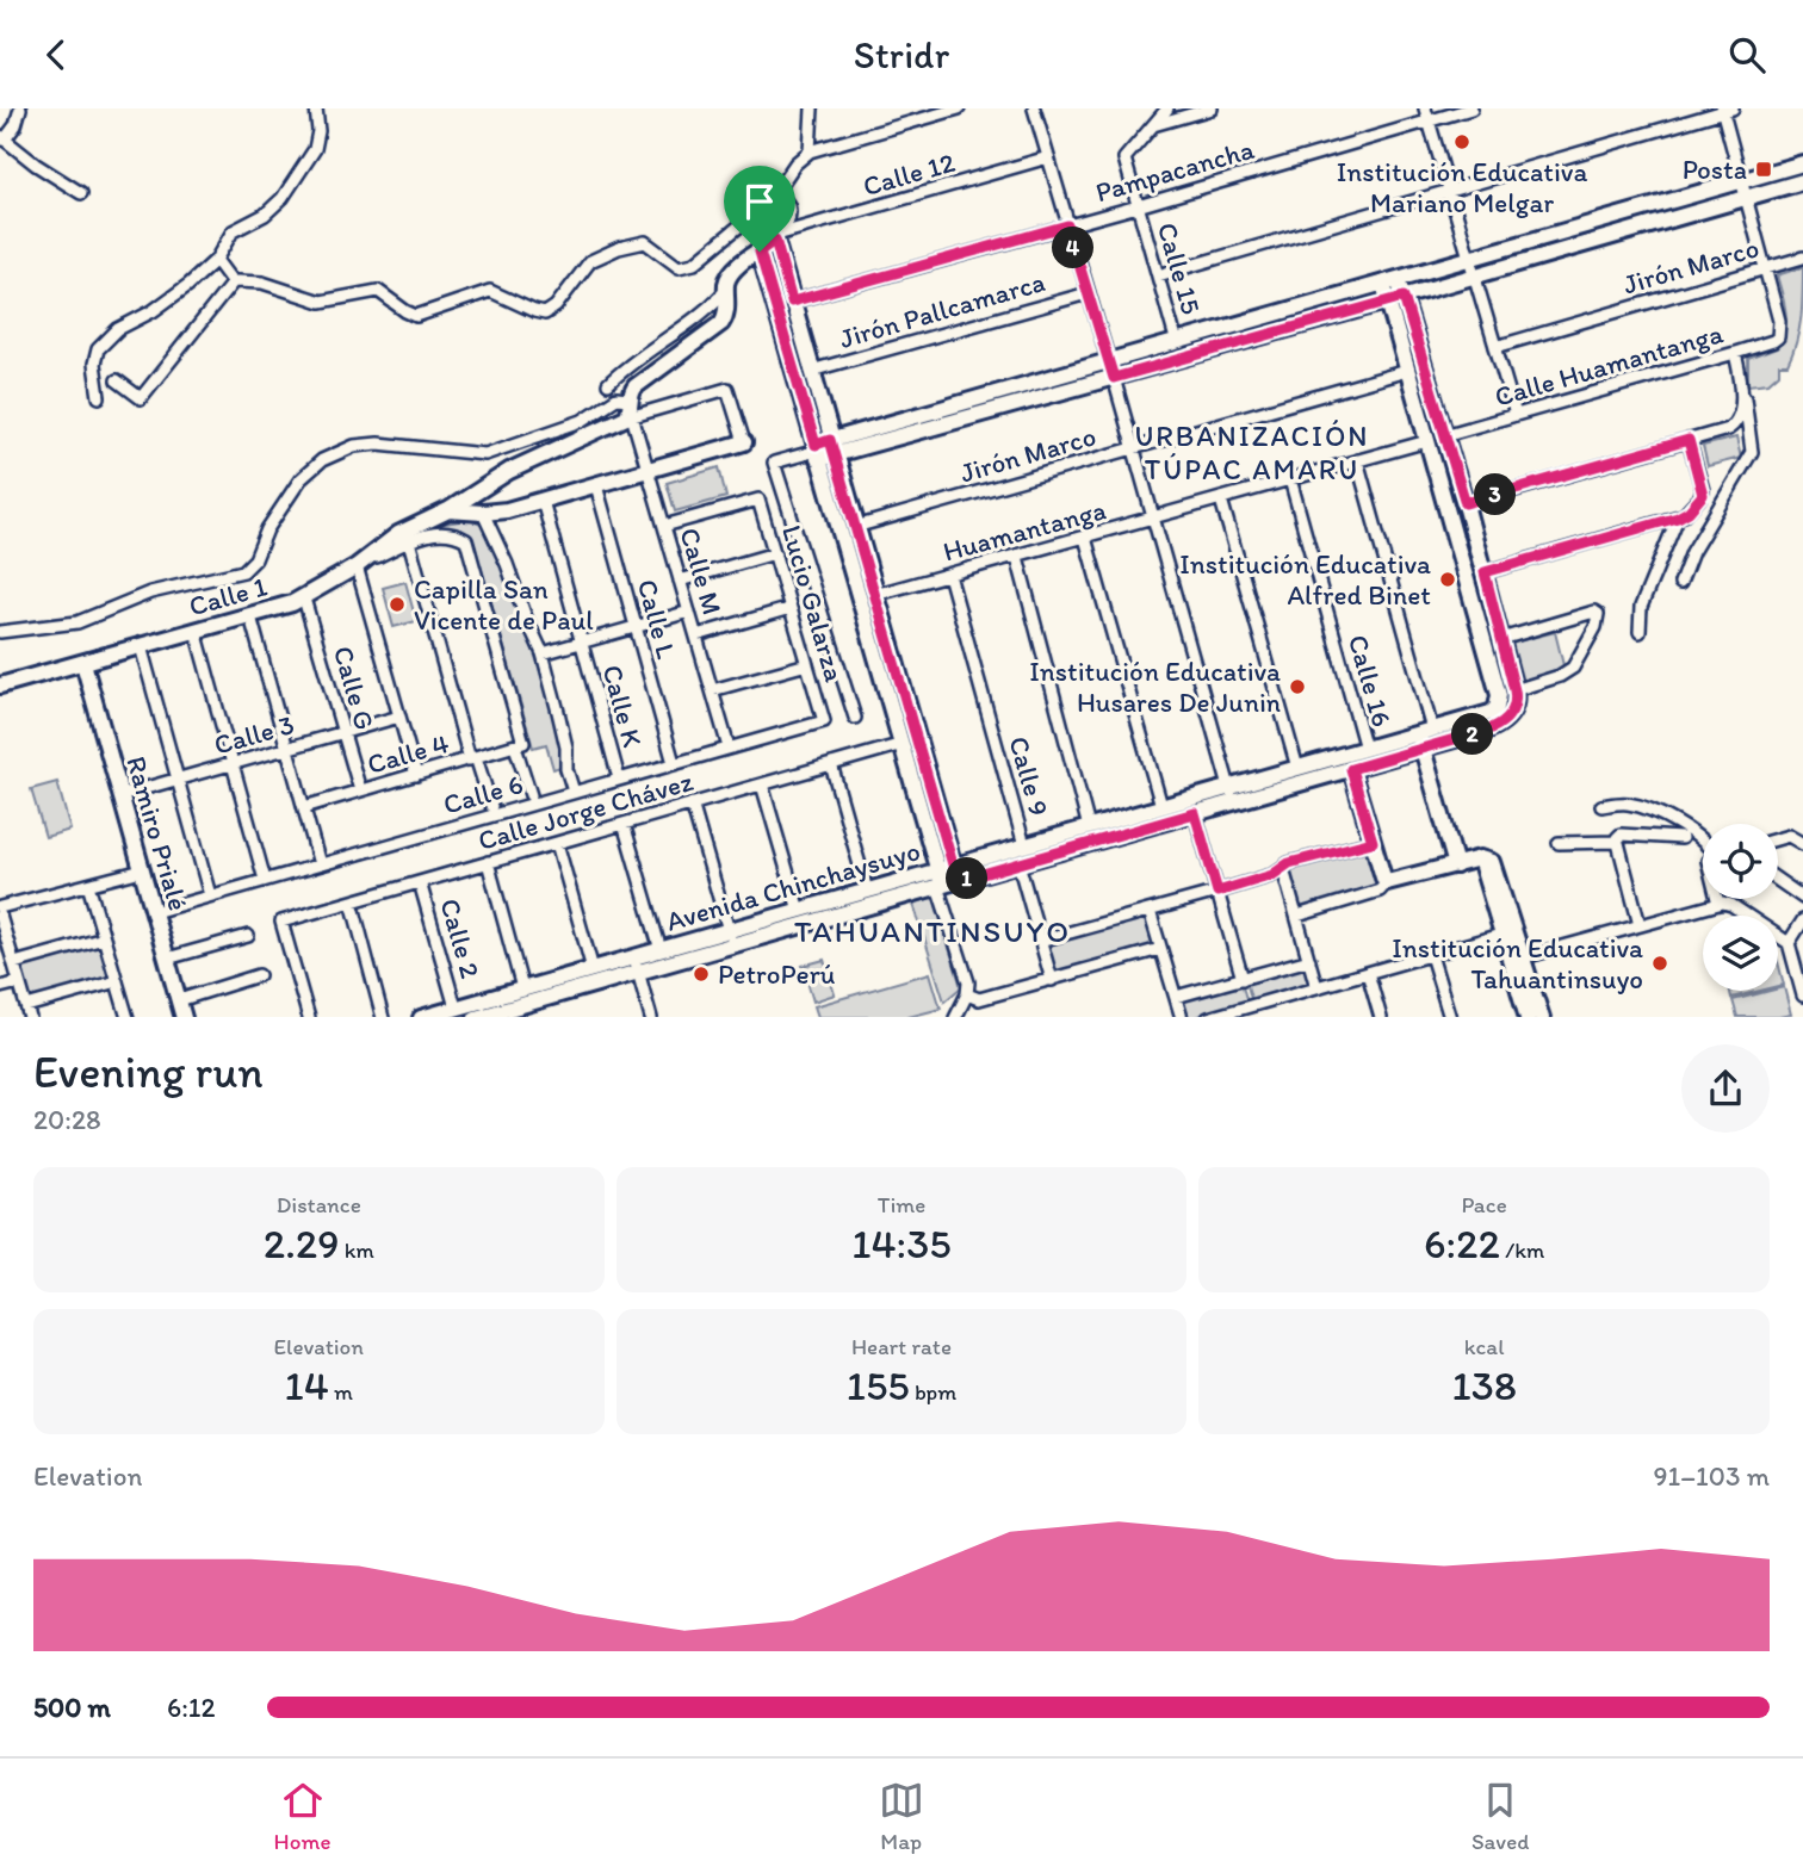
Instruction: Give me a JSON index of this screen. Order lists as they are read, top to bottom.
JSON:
{
  "streets": {
    "street": [
      "Pampacancha",
      "Calle 12",
      "Jirón Marco",
      "Calle 15",
      "Jirón Pallcamarca",
      "Calle Huamantanga",
      "Huamantanga",
      "Calle M",
      "Calle 1",
      "Lucio Galarza",
      "Calle L",
      "Calle 16",
      "Calle G",
      "Calle K",
      "Calle 3",
      "Calle 4",
      "Calle 9",
      "Calle 6",
      "Calle Jorge Chávez",
      "Ramiro Prialé",
      "Avenida Chinchaysuyo",
      "Calle 2"
    ]
  },
  "crossings": [
    ["Pampacancha", "Calle 15"],
    ["Calle 12", "Calle 1"],
    ["Jirón Marco", "Calle Huamantanga"],
    ["Huamantanga", "Calle 16"],
    ["Huamantanga", "Calle 9"],
    ["Calle M", "Calle 1"],
    ["Calle M", "Lucio Galarza"],
    ["Calle M", "Calle 6"],
    ["Calle 1", "Calle L"],
    ["Calle 1", "Calle G"],
    ["Calle 1", "Calle K"],
    ["Calle 1", "Ramiro Prialé"],
    ["Lucio Galarza", "Calle 6"],
    ["Calle L", "Calle 6"],
    ["Calle 16", "Avenida Chinchaysuyo"],
    ["Calle G", "Calle 3"],
    ["Calle G", "Calle 4"],
    ["Calle K", "Calle 6"],
    ["Calle 3", "Ramiro Prialé"],
    ["Calle 9", "Avenida Chinchaysuyo"],
    ["Calle 6", "Ramiro Prialé"],
    ["Calle Jorge Chávez", "Calle 2"],
    ["Avenida Chinchaysuyo", "Calle 2"]
  ],
  "districts": ["URBANIZACIÓN TÚPAC AMARU", "TAHUANTINSUYO"],
  "places": {
    "other": [
      "Institución Educativa Mariano Melgar",
      "Institución Educativa Alfred Binet",
      "Capilla San Vicente de Paul",
      "Institución Educativa Husares De Junin",
      "Institución Educativa Tahuantinsuyo",
      "PetroPerú"
    ],
    "transit": ["Posta"]
  },
  "page": {
    "header": "Stridr",
    "pins": [
      "4",
      "3",
      "2",
      "1"
    ],
    "heading": ["Evening run", "20:28"],
    "stats": [
      ["Distance", "2.29 km"],
      ["Time", "14:35"],
      ["Pace", "6:22 /km"],
      ["Elevation", "14 m"],
      ["Heart rate", "155 bpm"],
      ["kcal", "138"]
    ],
    "chart": ["Elevation", "91–103 m"],
    "list": [
      {
        "name": "500 m",
        "note": "6:12"
      }
    ],
    "tabs": ["Home", "Map", "Saved"]
  }
}
